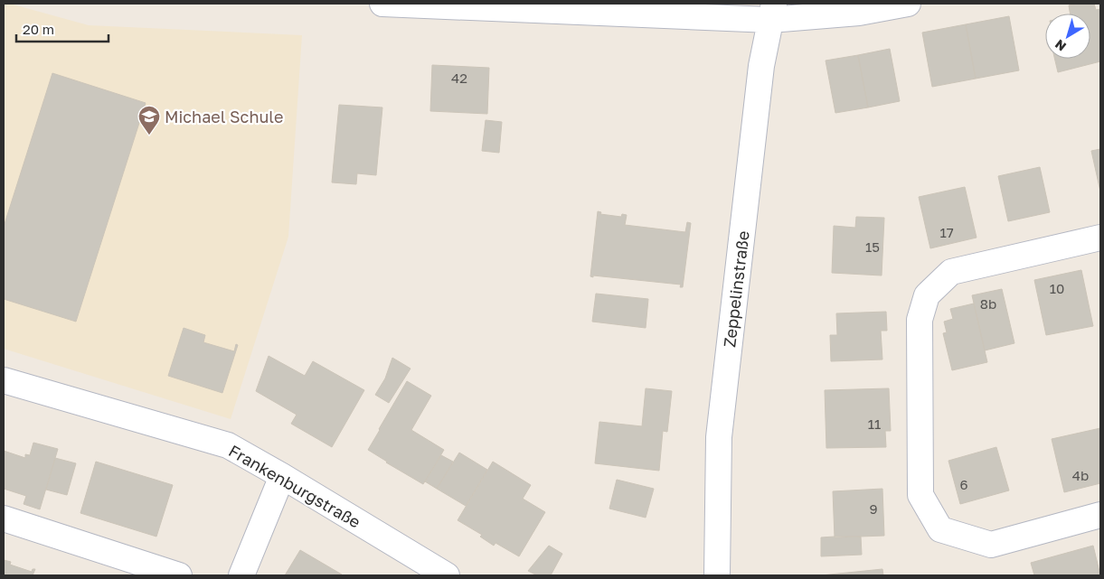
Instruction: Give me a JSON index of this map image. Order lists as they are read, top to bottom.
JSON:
{
  "streets": {
    "street": ["Zeppelinstraße", "Frankenburgstraße"]
  },
  "places": {
    "school or university": ["Michael Schule"]
  },
  "house_numbers": [
    "42",
    "17",
    "15",
    "10",
    "8b",
    "11",
    "4b",
    "6",
    "9"
  ],
  "scale_bar": "20 m",
  "north": "bottom left"
}
